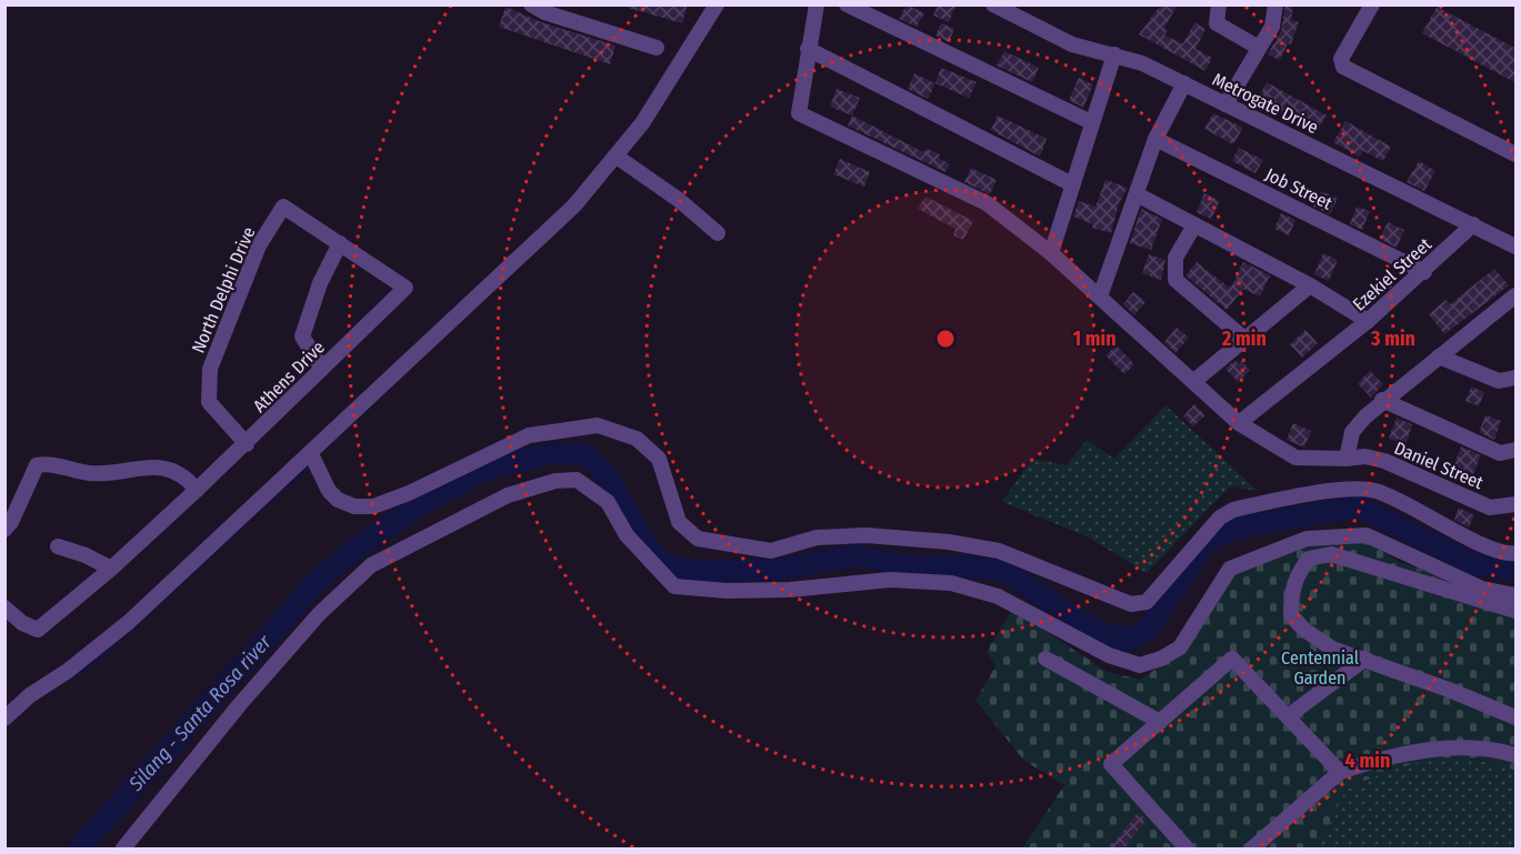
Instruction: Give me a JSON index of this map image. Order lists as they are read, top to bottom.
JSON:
{
  "streets": {
    "street": [
      "Metrogate Drive",
      "Job Street",
      "Ezekiel Street",
      "North Delphi Drive",
      "Athens Drive",
      "Daniel Street"
    ]
  },
  "crossings": [
    ["Metrogate Drive", "Ezekiel Street"],
    ["Job Street", "Ezekiel Street"],
    ["Ezekiel Street", "Daniel Street"],
    ["North Delphi Drive", "Athens Drive"]
  ],
  "water": ["Silang - Santa Rosa river"],
  "parks": ["Centennial Garden"],
  "rings": [
    "1 min",
    "2 min",
    "3 min",
    "4 min"
  ]
}
